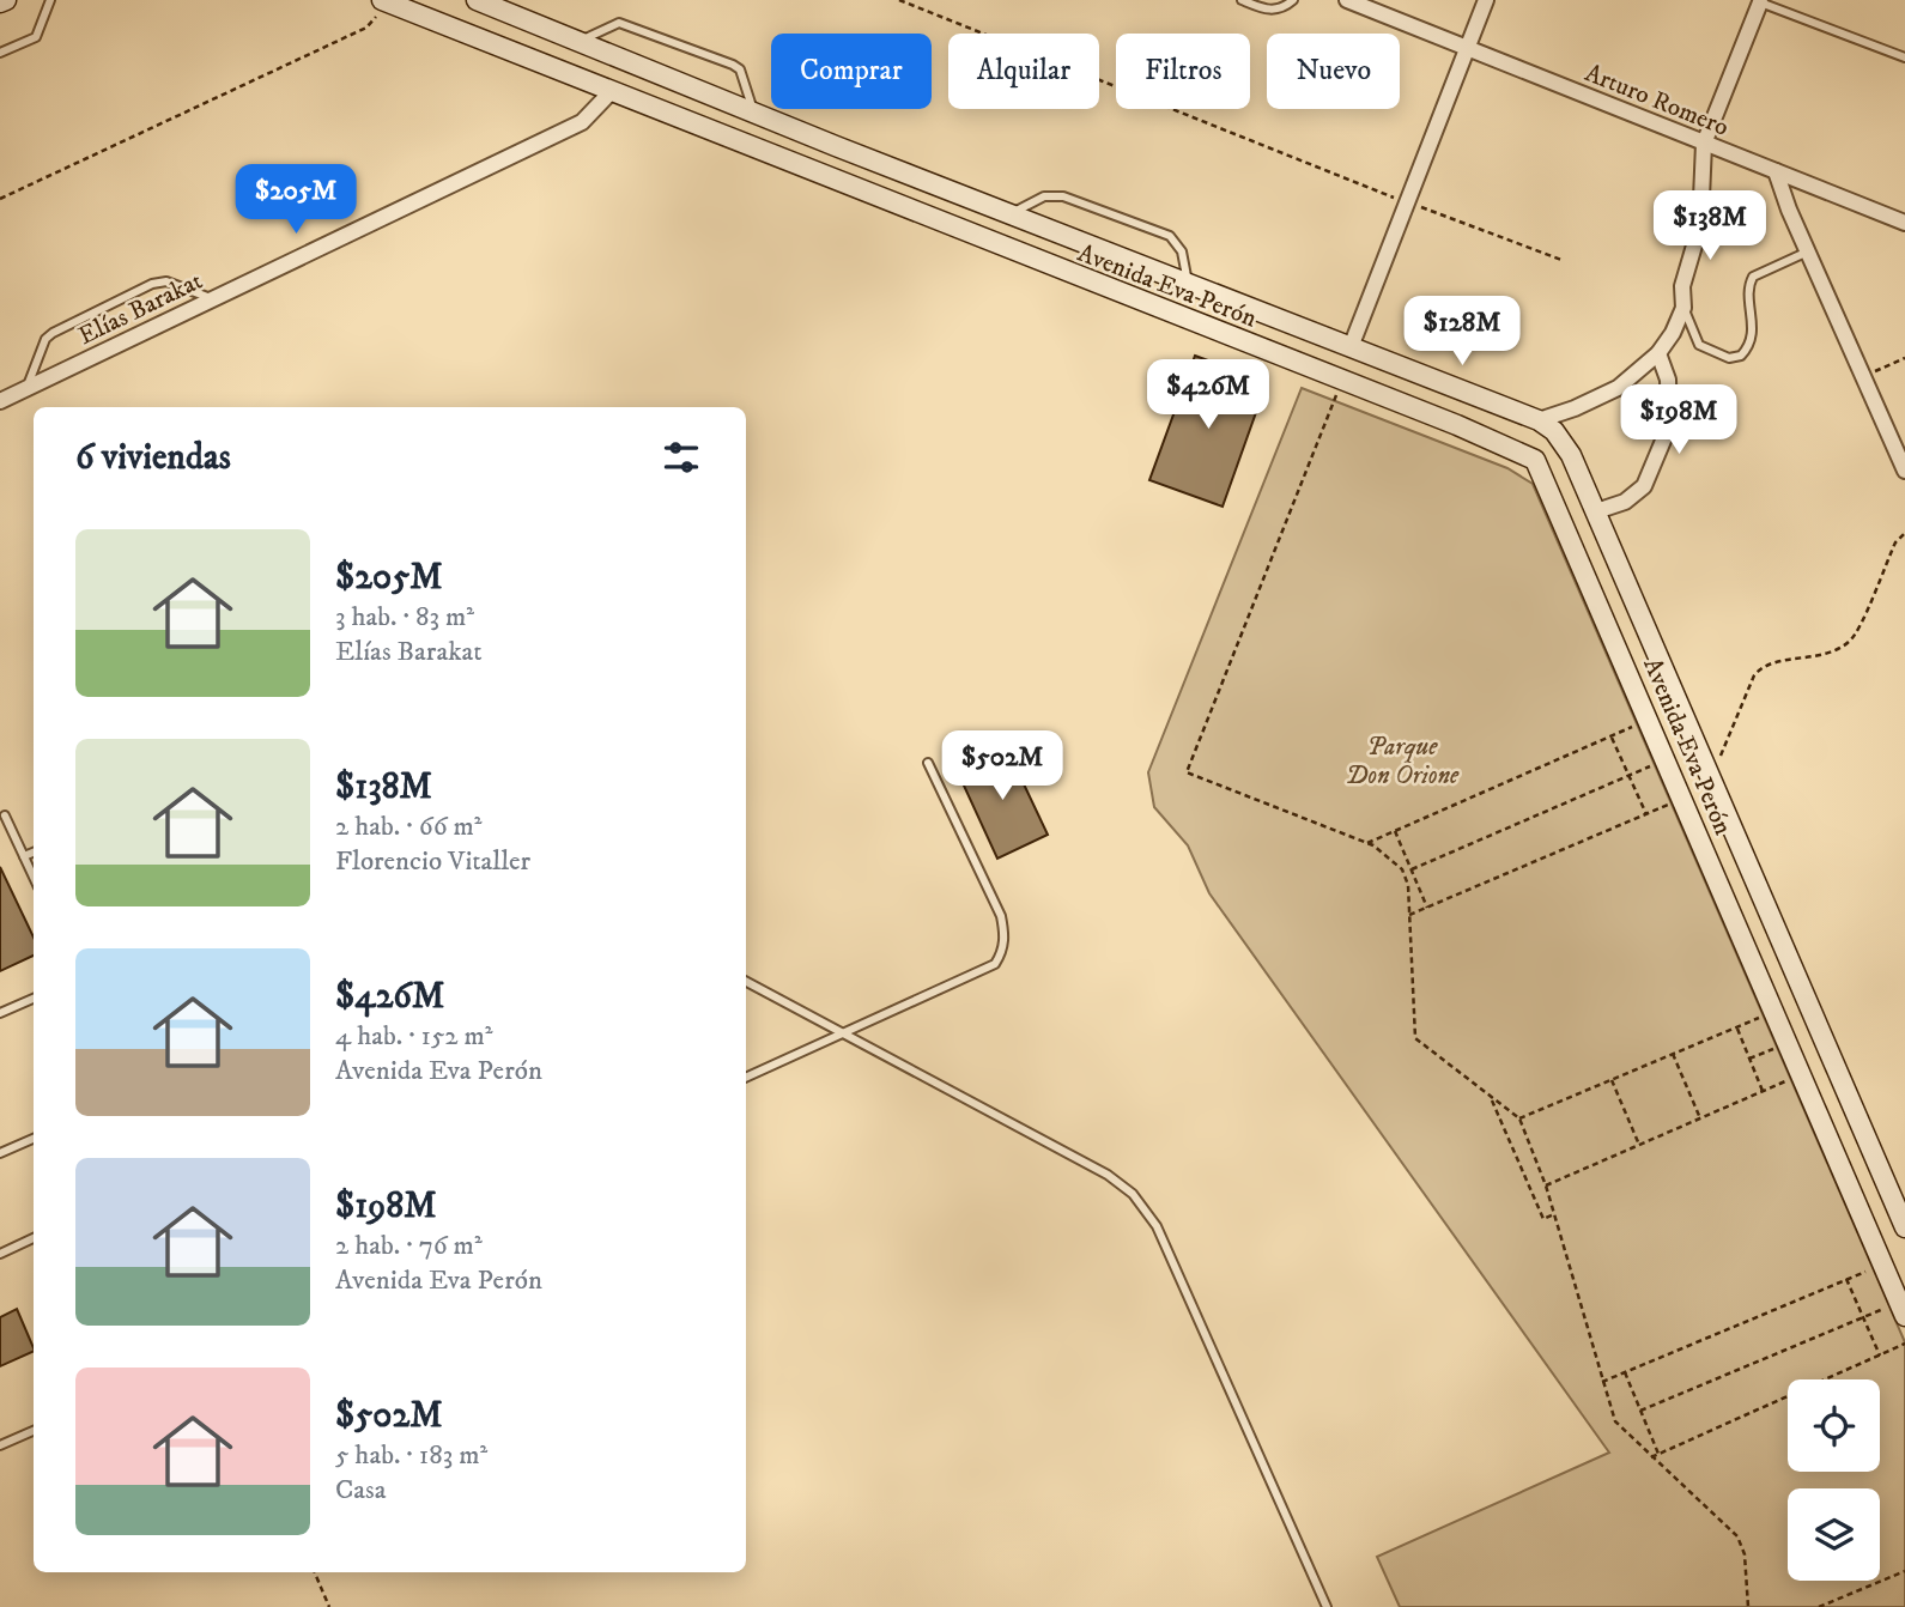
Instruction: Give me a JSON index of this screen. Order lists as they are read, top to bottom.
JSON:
{
  "streets": {
    "main road": ["Avenida Eva Perón"],
    "street": ["Arturo Romero", "Elías Barakat"]
  },
  "crossings": [
    ["Avenida Eva Perón", "Elías Barakat"]
  ],
  "parks": ["Parque Don Orione"],
  "page": {
    "chip": [
      "Comprar",
      "Alquilar",
      "Filtros",
      "Nuevo"
    ],
    "price": [
      "$205M",
      "$138M",
      "$128M",
      "$426M",
      "$198M",
      "$502M"
    ],
    "heading": "6 viviendas",
    "list": [
      {
        "name": "$205M",
        "note": "3 hab. · 83 m² · Elías Barakat"
      },
      {
        "name": "$138M",
        "note": "2 hab. · 66 m² · Florencio Vitaller"
      },
      {
        "name": "$426M",
        "note": "4 hab. · 152 m² · Avenida Eva Perón"
      },
      {
        "name": "$198M",
        "note": "2 hab. · 76 m² · Avenida Eva Perón"
      },
      {
        "name": "$502M",
        "note": "5 hab. · 183 m² · Casa"
      }
    ]
  }
}
